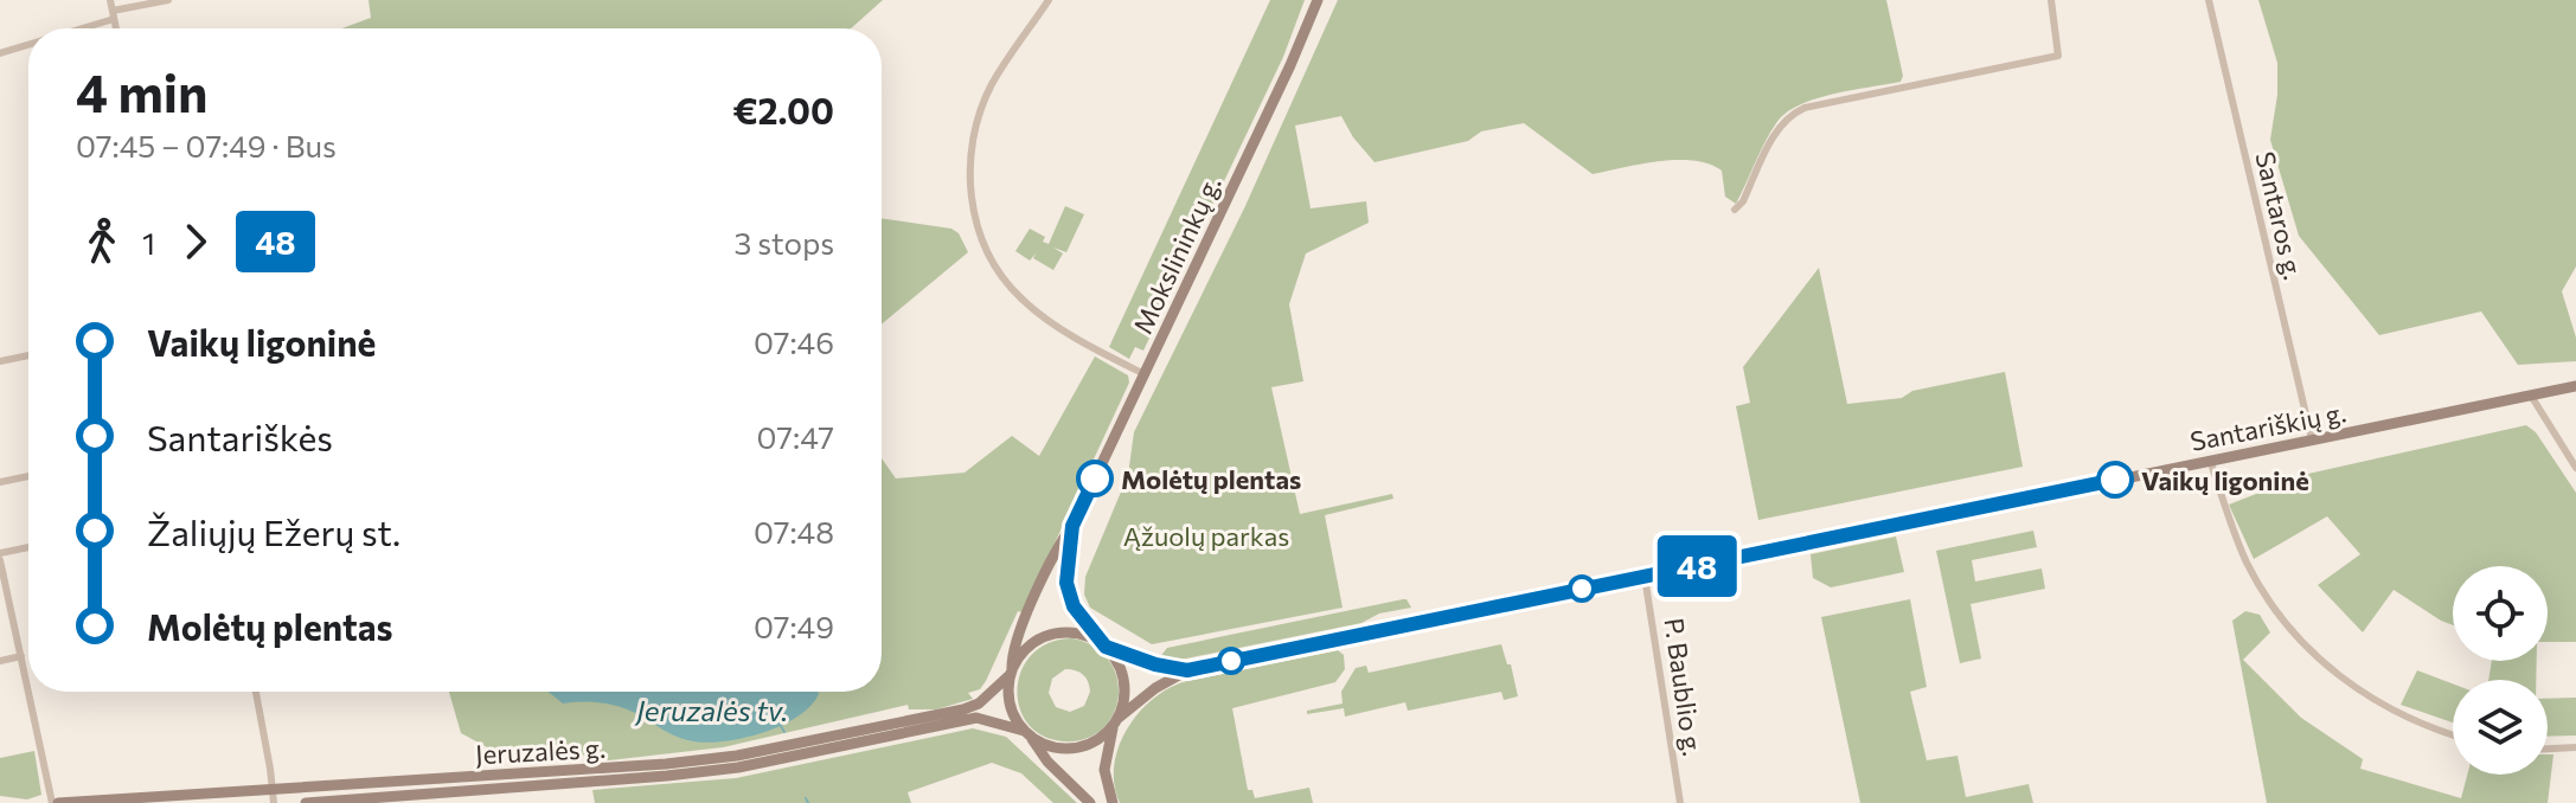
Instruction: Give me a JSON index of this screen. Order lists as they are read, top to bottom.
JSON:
{
  "streets": {
    "main road": ["Mokslininkų g.", "Santariškių g.", "Jeruzalės g."],
    "street": ["Santaros g.", "P. Baublio g."]
  },
  "crossings": [
    ["Santaros g.", "Santariškių g."],
    ["Mokslininkų g.", "Santariškių g."],
    ["Mokslininkų g.", "Jeruzalės g."],
    ["Santariškių g.", "P. Baublio g."],
    ["Santariškių g.", "Jeruzalės g."]
  ],
  "water": ["Jeruzalės tv."],
  "parks": ["Ąžuolų parkas"],
  "places": ["Molėtų plentas", "Vaikų ligoninė"],
  "lines": ["bus line 48"],
  "page": {
    "on_map": "48",
    "heading": ["4 min", "07:45 – 07:49 · Bus", "€2.00"],
    "legs": ["1", "48", "3 stops"],
    "list": [
      {
        "name": "Vaikų ligoninė",
        "value": "07:46"
      },
      {
        "name": "Santariškės",
        "value": "07:47"
      },
      {
        "name": "Žaliųjų Ežerų st.",
        "value": "07:48"
      },
      {
        "name": "Molėtų plentas",
        "value": "07:49"
      }
    ]
  }
}
